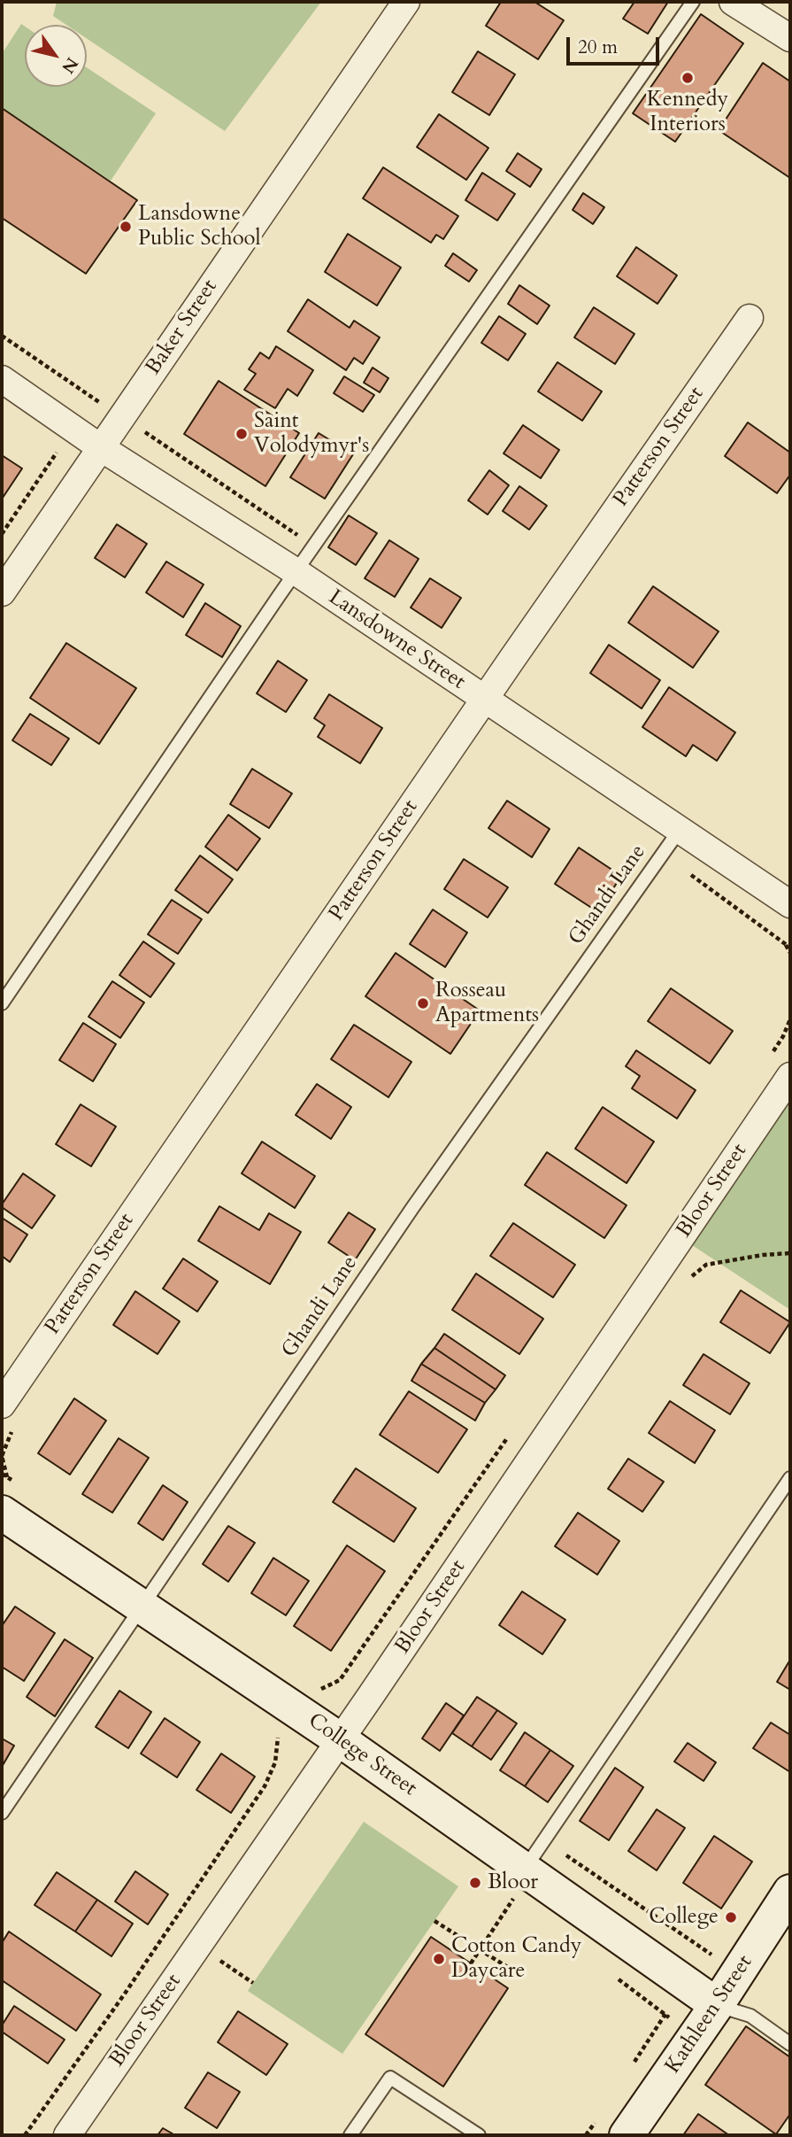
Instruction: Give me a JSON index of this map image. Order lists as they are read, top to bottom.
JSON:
{
  "streets": {
    "street": [
      "Baker Street",
      "Patterson Street",
      "Lansdowne Street",
      "Bloor Street",
      "College Street",
      "Kathleen Street"
    ],
    "lane": ["Ghandi Lane"]
  },
  "crossings": [
    ["Baker Street", "Lansdowne Street"],
    ["Patterson Street", "Lansdowne Street"],
    ["Lansdowne Street", "Ghandi Lane"],
    ["Ghandi Lane", "College Street"],
    ["Bloor Street", "College Street"],
    ["College Street", "Kathleen Street"]
  ],
  "places": [
    "Kennedy Interiors",
    "Lansdowne Public School",
    "Saint Volodymyr's",
    "Rosseau Apartments",
    "Bloor",
    "College",
    "Cotton Candy Daycare"
  ],
  "scale_bar": "20 m",
  "north": "bottom right"
}
